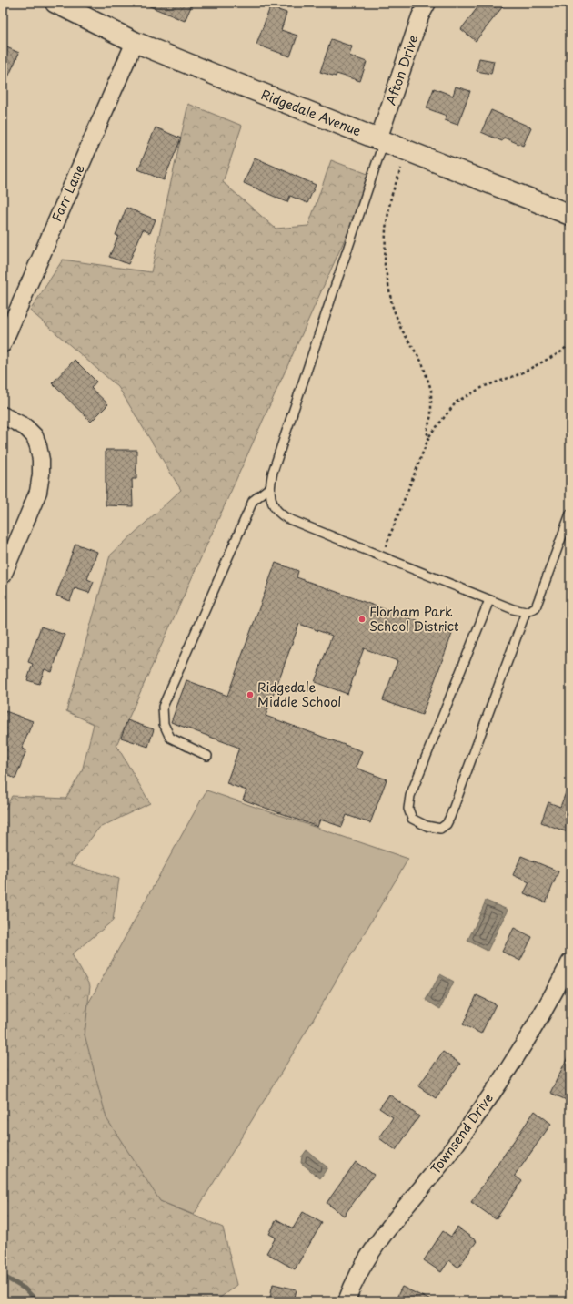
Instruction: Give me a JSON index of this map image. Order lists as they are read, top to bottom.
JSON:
{
  "streets": {
    "main road": ["Ridgedale Avenue"],
    "street": ["Afton Drive", "Farr Lane", "Townsend Drive"]
  },
  "crossings": [
    ["Afton Drive", "Ridgedale Avenue"],
    ["Ridgedale Avenue", "Farr Lane"]
  ],
  "places": ["Florham Park School District", "Ridgedale Middle School"]
}
